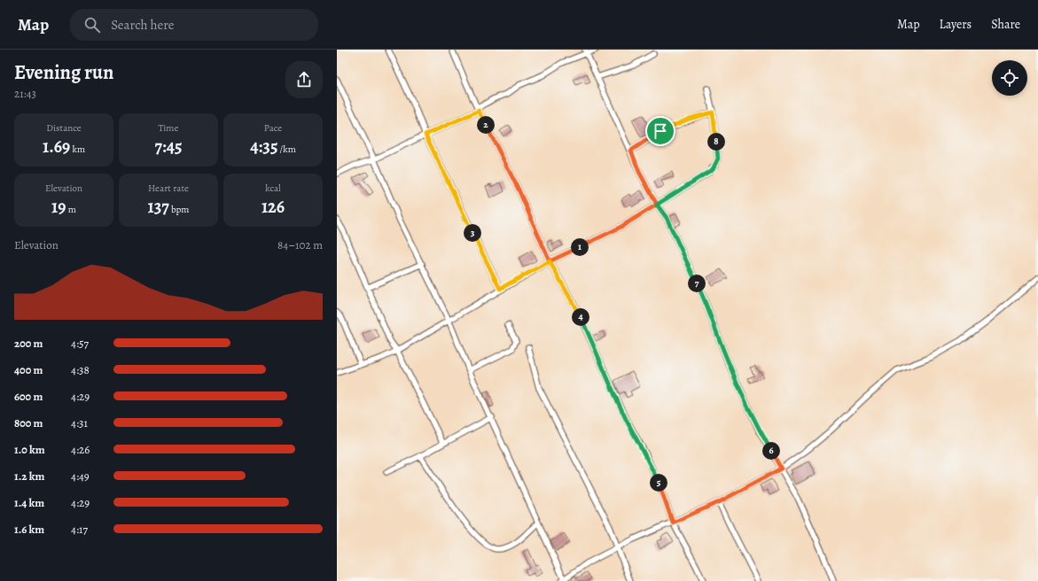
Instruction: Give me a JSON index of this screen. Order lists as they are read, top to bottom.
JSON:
{
  "page": {
    "header": "Map",
    "search": "Search here",
    "nav": ["Map", "Layers", "Share"],
    "heading": ["Evening run", "21:43"],
    "stats": [
      ["Distance", "1.69 km"],
      ["Time", "7:45"],
      ["Pace", "4:35 /km"],
      ["Elevation", "19 m"],
      ["Heart rate", "137 bpm"],
      ["kcal", "126"]
    ],
    "pins": [
      "2",
      "8",
      "3",
      "1",
      "7",
      "4",
      "6",
      "5"
    ],
    "chart": ["Elevation", "84–102 m"],
    "list": [
      {
        "name": "200 m",
        "note": "4:57"
      },
      {
        "name": "400 m",
        "note": "4:38"
      },
      {
        "name": "600 m",
        "note": "4:29"
      },
      {
        "name": "800 m",
        "note": "4:31"
      },
      {
        "name": "1.0 km",
        "note": "4:26"
      },
      {
        "name": "1.2 km",
        "note": "4:49"
      },
      {
        "name": "1.4 km",
        "note": "4:29"
      },
      {
        "name": "1.6 km",
        "note": "4:17"
      }
    ]
  }
}
